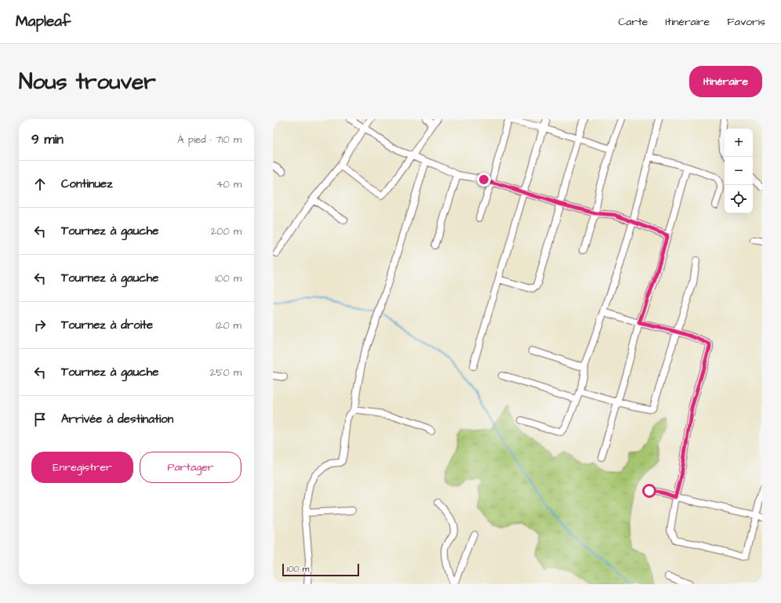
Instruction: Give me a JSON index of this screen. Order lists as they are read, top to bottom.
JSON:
{
  "scale_bar": "100 m",
  "page": {
    "header": "Mapleaf",
    "nav": ["Carte", "Itinéraire", "Favoris"],
    "buttons": [
      "Itinéraire",
      ["Enregistrer", "Partager"]
    ],
    "title": "Nous trouver",
    "heading": ["9 min", "À pied · 710 m"],
    "map_buttons": ["+", "−"],
    "list": [
      ["Continuez", "40 m"],
      ["Tournez à gauche", "200 m"],
      ["Tournez à gauche", "100 m"],
      ["Tournez à droite", "120 m"],
      ["Tournez à gauche", "250 m"],
      "Arrivée à destination"
    ],
    "scale": "100 m"
  }
}
